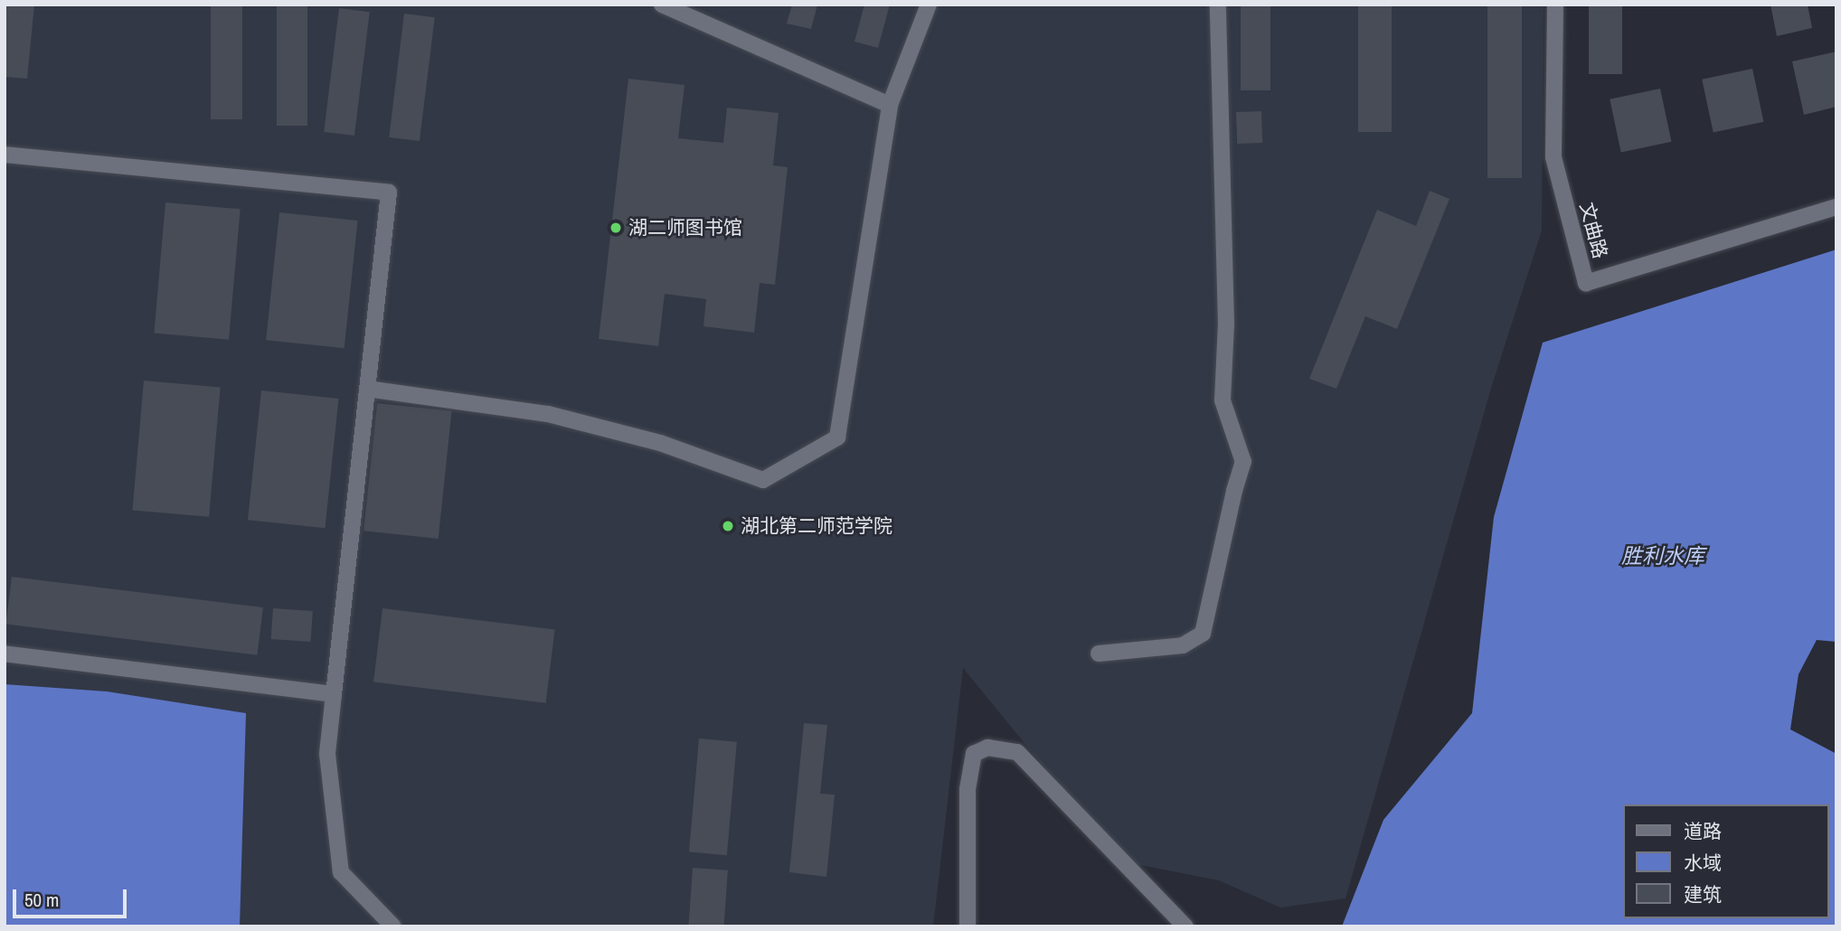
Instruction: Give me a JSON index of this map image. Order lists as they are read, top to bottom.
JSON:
{
  "streets": {
    "street": ["文曲路"]
  },
  "water": ["胜利水库"],
  "places": ["湖二师图书馆", "湖北第二师范学院"],
  "legend": ["道路", "水域", "建筑"],
  "scale_bar": "50 m"
}
